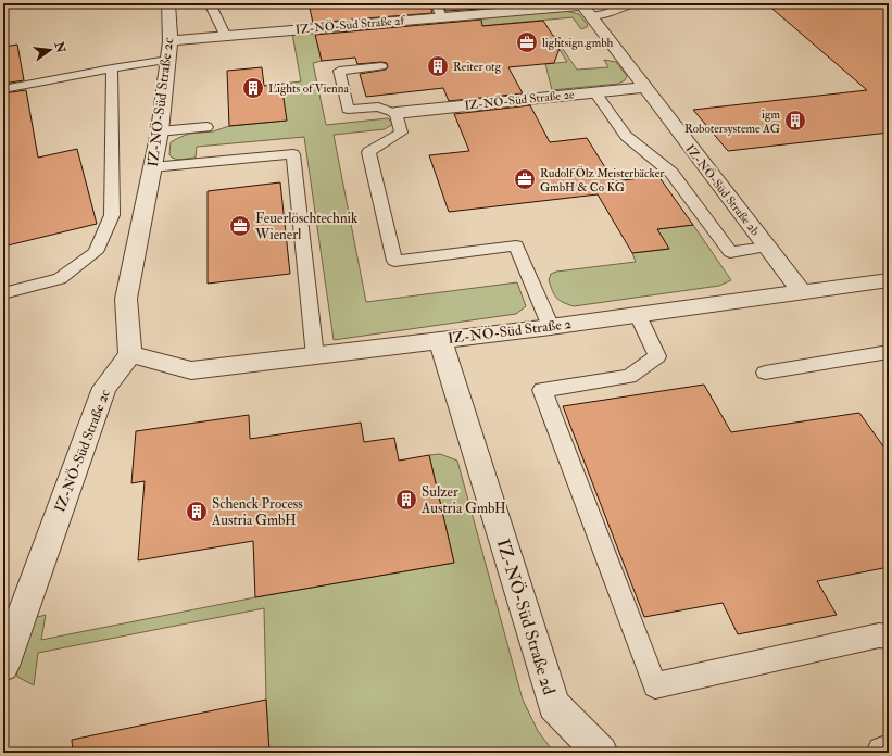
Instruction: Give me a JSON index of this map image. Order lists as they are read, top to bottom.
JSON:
{
  "streets": {
    "street": [
      "IZ-NÖ-Süd Straße 2f",
      "IZ-NÖ-Süd Straße 2e",
      "IZ-NÖ-Süd Straße 2c",
      "IZ-NÖ-Süd Straße 2b",
      "IZ-NÖ-Süd Straße 2",
      "IZ-NÖ-Süd Straße 2d"
    ]
  },
  "crossings": [
    ["IZ-NÖ-Süd Straße 2f", "IZ-NÖ-Süd Straße 2c"],
    ["IZ-NÖ-Süd Straße 2f", "IZ-NÖ-Süd Straße 2b"],
    ["IZ-NÖ-Süd Straße 2e", "IZ-NÖ-Süd Straße 2b"],
    ["IZ-NÖ-Süd Straße 2c", "IZ-NÖ-Süd Straße 2"],
    ["IZ-NÖ-Süd Straße 2b", "IZ-NÖ-Süd Straße 2"],
    ["IZ-NÖ-Süd Straße 2", "IZ-NÖ-Süd Straße 2d"]
  ],
  "places": {
    "office": ["lightsign.gmbh", "Rudolf Ölz Meisterbäcker GmbH & Co KG", "Feuerlöschtechnik Wienerl"],
    "building": [
      "Reiter otg",
      "Lights of Vienna",
      "igm Robotersysteme AG",
      "Sulzer Austria GmbH",
      "Schenck Process Austria GmbH"
    ]
  },
  "north": "right"
}
